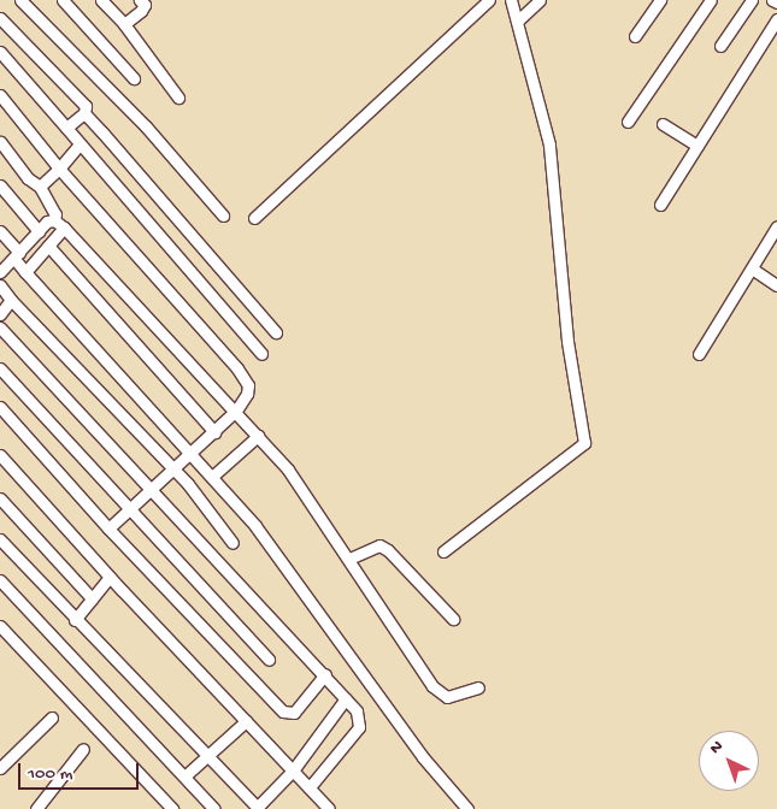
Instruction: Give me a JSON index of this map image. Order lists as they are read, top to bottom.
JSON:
{
  "scale_bar": "100 m",
  "north": "top left"
}
